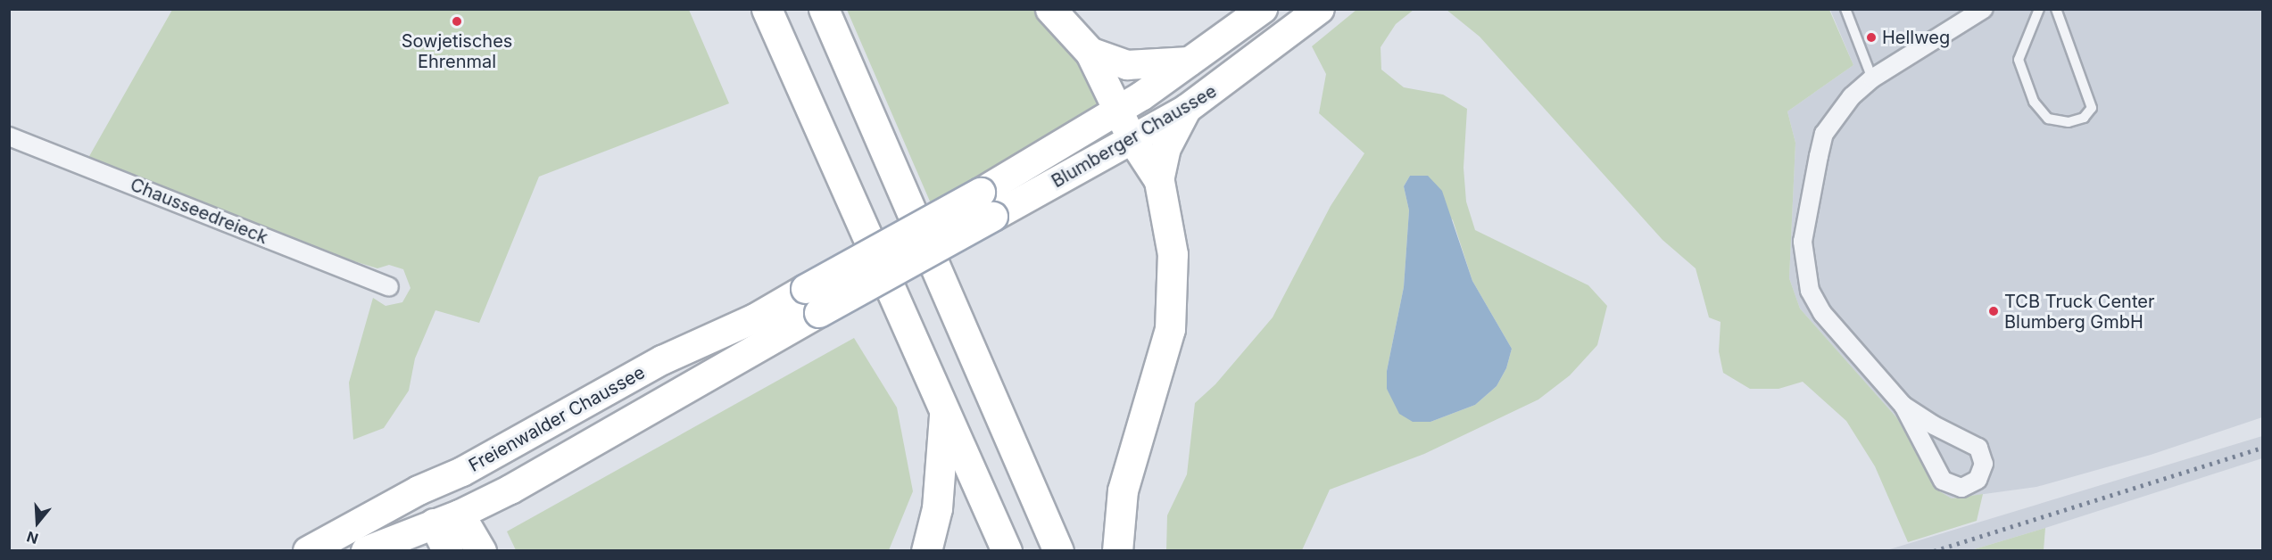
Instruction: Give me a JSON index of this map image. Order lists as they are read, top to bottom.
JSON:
{
  "streets": {
    "main road": ["Blumberger Chaussee", "Freienwalder Chaussee"],
    "street": ["Chausseedreieck"]
  },
  "crossings": [
    ["Blumberger Chaussee", "Freienwalder Chaussee"]
  ],
  "places": ["Sowjetisches Ehrenmal", "Hellweg", "TCB Truck Center Blumberg GmbH"],
  "north": "bottom"
}
